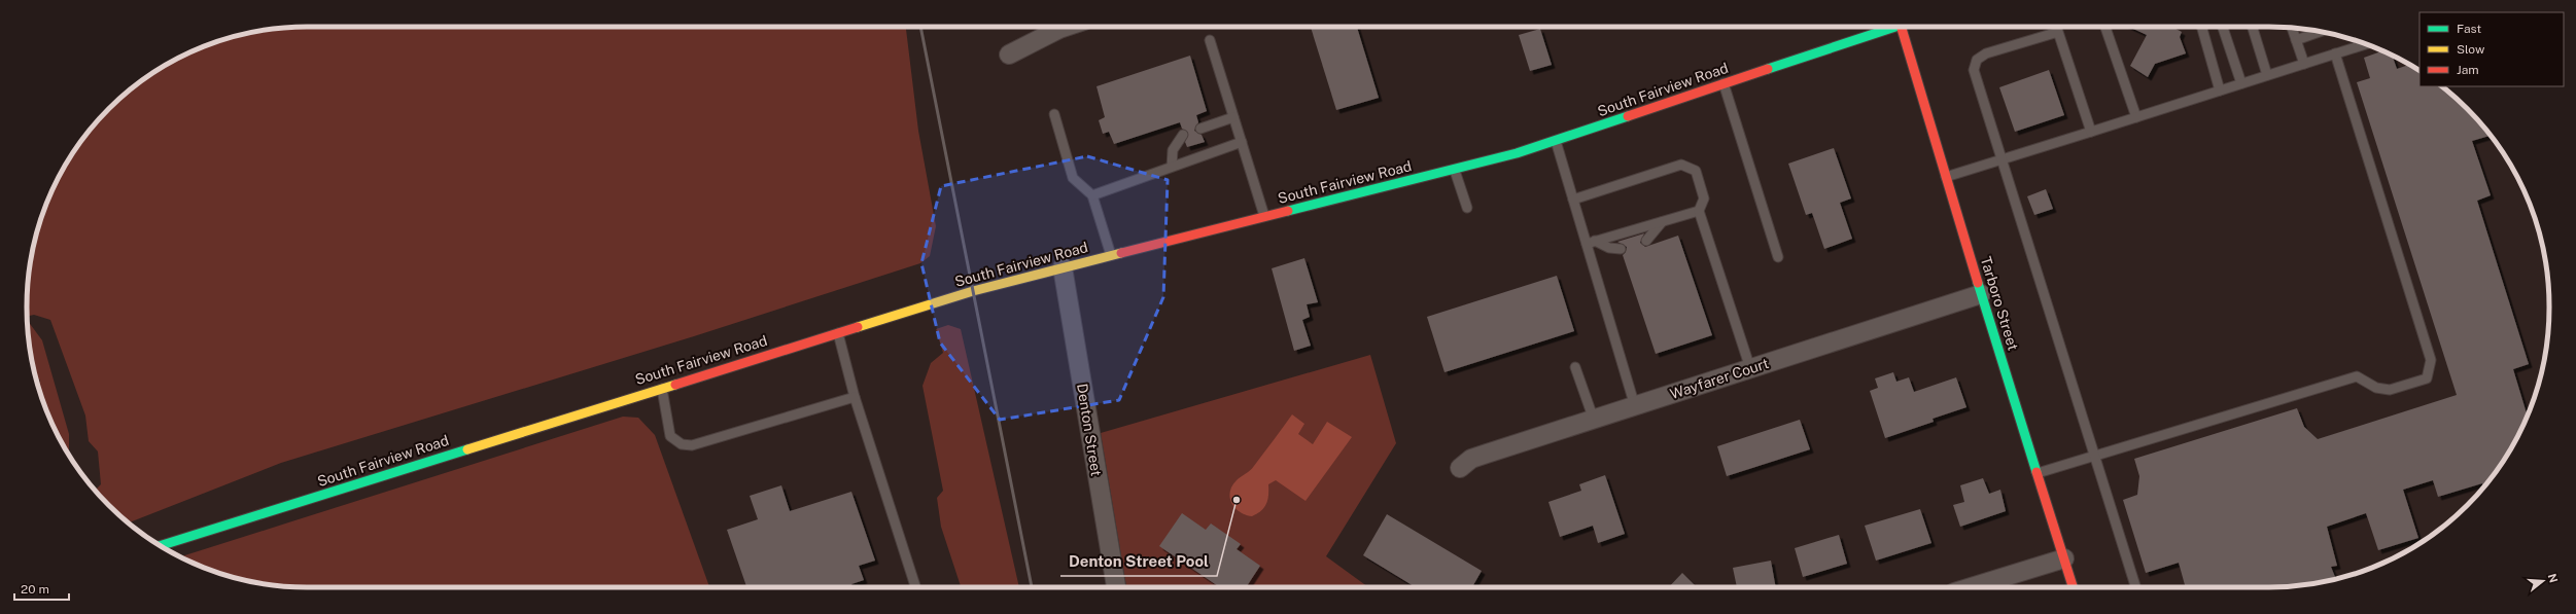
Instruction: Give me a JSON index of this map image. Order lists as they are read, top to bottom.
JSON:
{
  "streets": {
    "main road": ["South Fairview Road", "Tarboro Street"],
    "street": ["Wayfarer Court", "Denton Street"]
  },
  "crossings": [
    ["South Fairview Road", "Denton Street"],
    ["Tarboro Street", "Wayfarer Court"]
  ],
  "places": ["Denton Street Pool"],
  "legend": ["Fast", "Slow", "Jam"],
  "scale_bar": "20 m",
  "north": "right"
}
